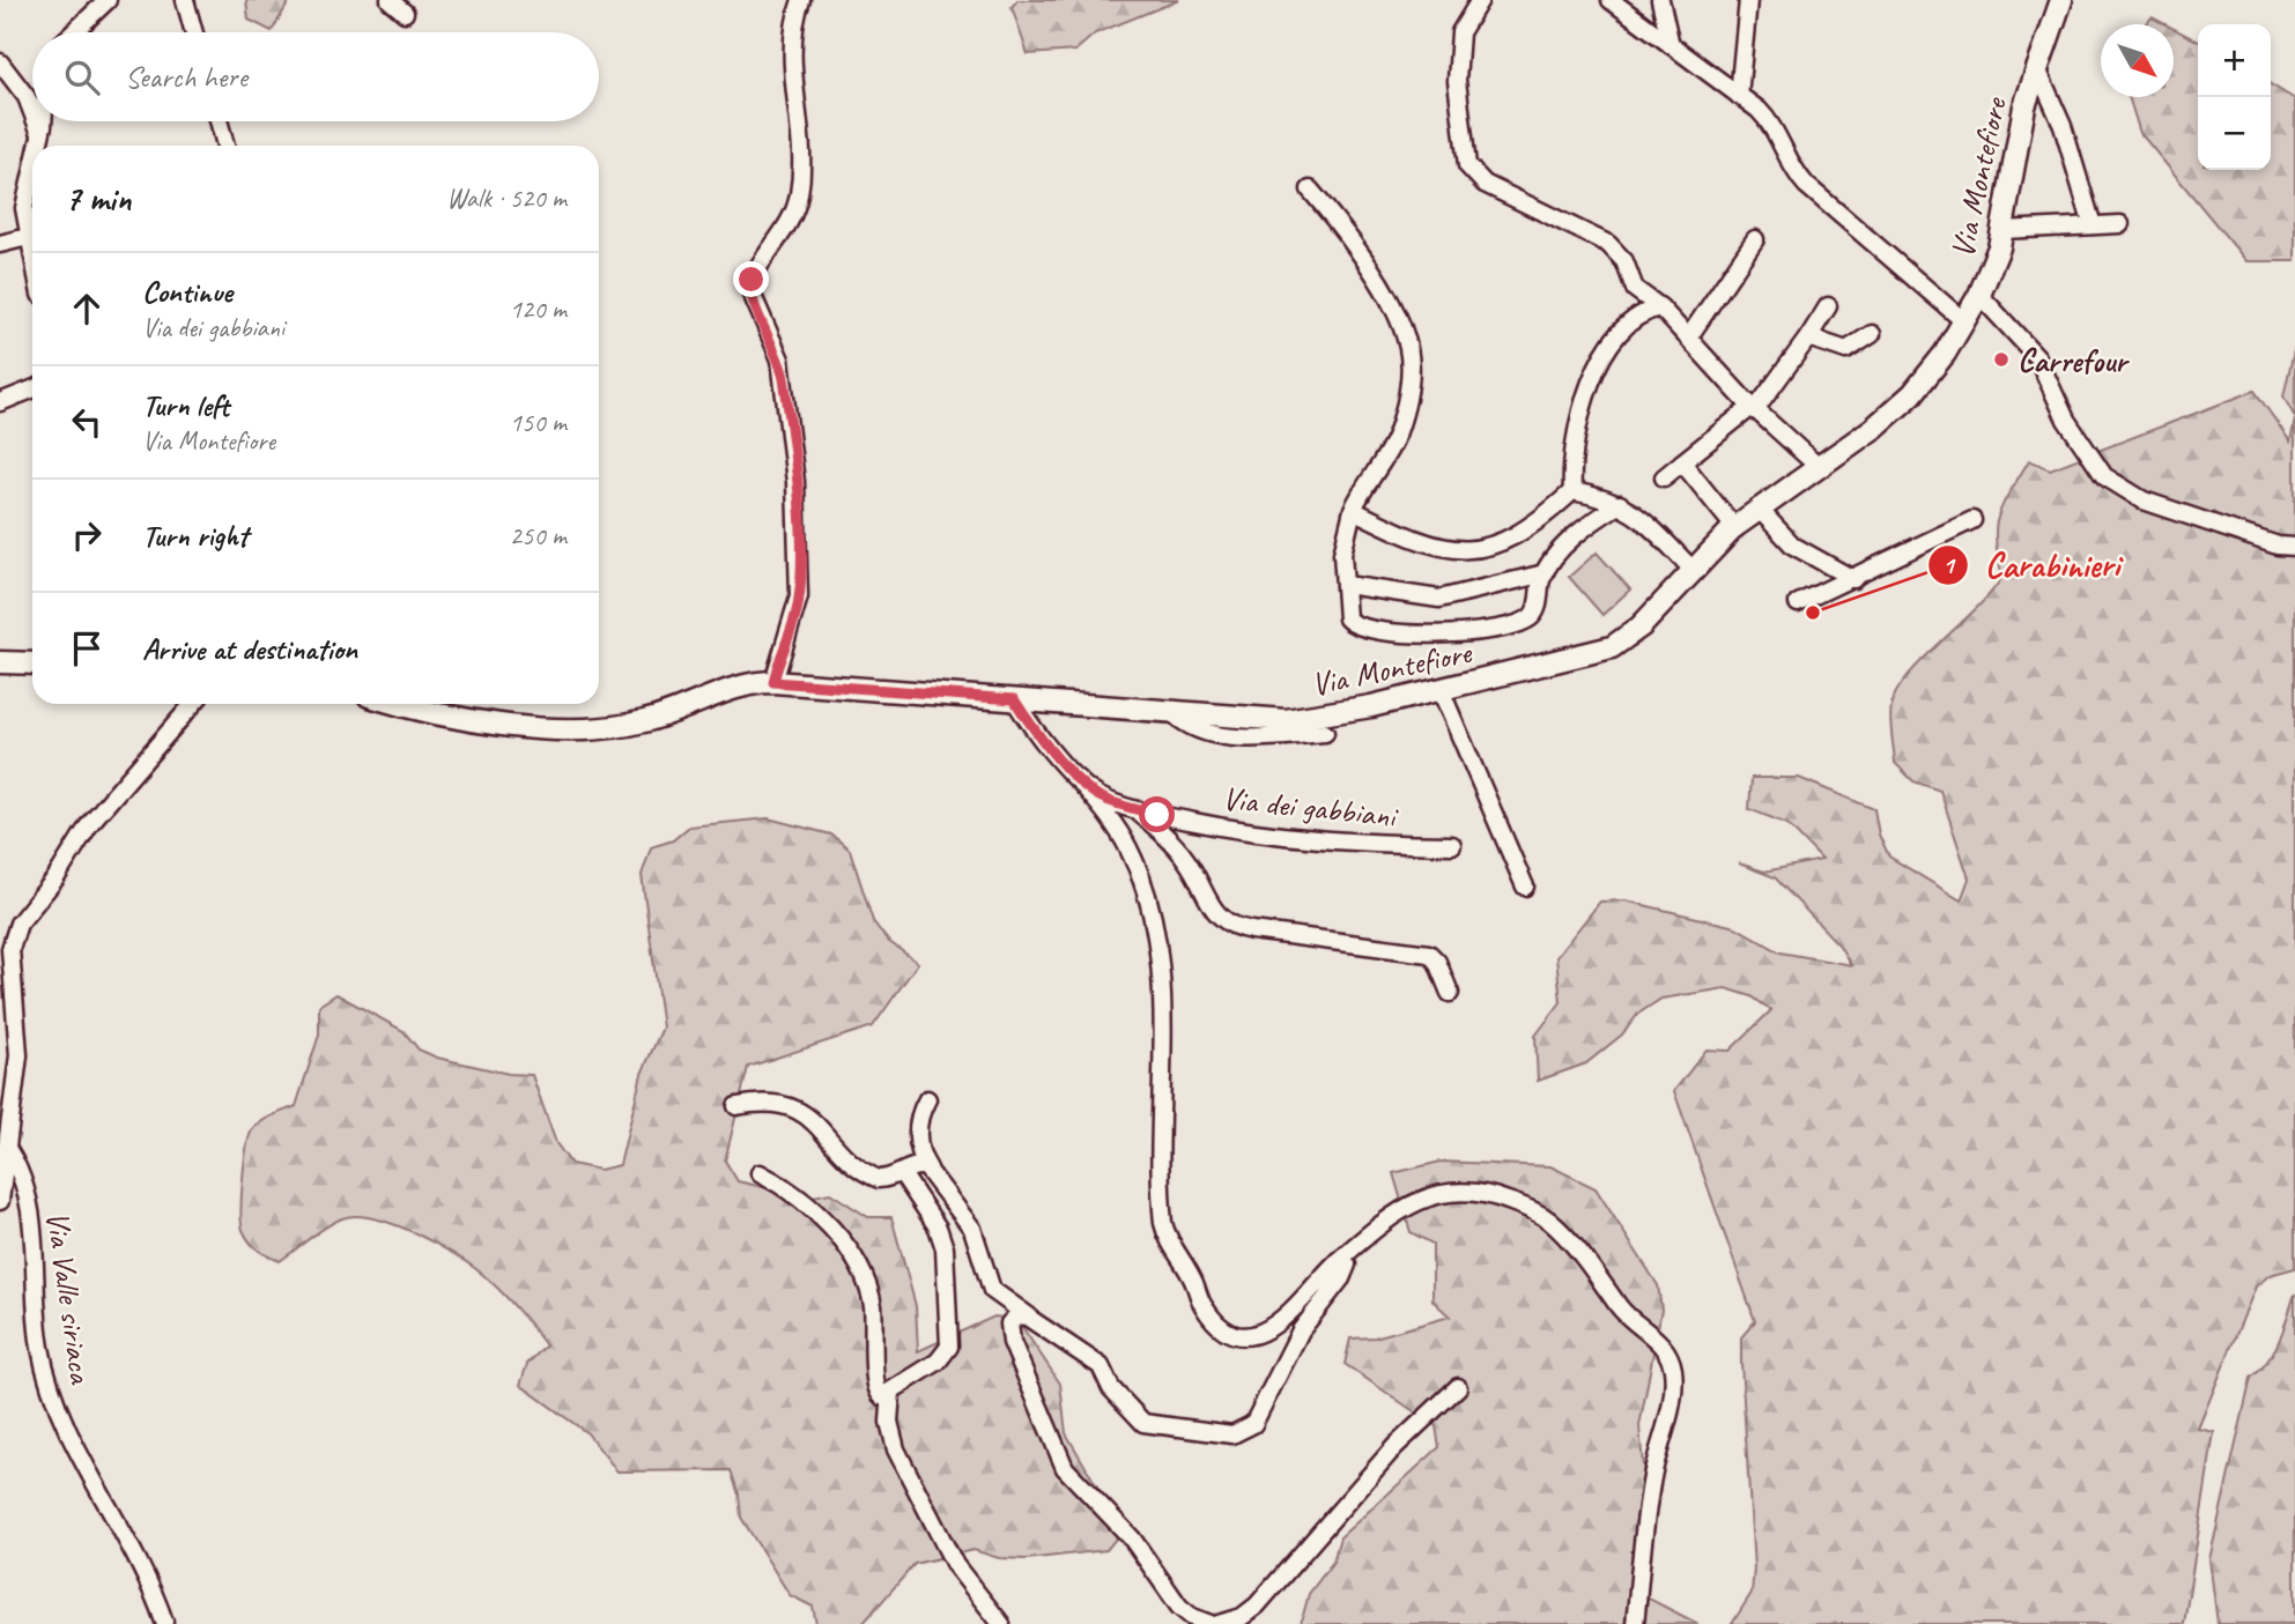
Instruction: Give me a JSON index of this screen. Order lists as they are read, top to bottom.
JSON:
{
  "streets": {
    "main road": ["Via Montefiore"],
    "street": ["Via dei gabbiani", "Via Valle siriaca"]
  },
  "crossings": [
    ["Via Montefiore", "Via dei gabbiani"]
  ],
  "places": ["Carrefour", "Carabinieri"],
  "north": "bottom right",
  "page": {
    "map_buttons": ["+", "−"],
    "search": "Search here",
    "heading": ["7 min", "Walk · 520 m"],
    "list": [
      ["Continue", "Via dei gabbiani", "120 m"],
      ["Turn left", "Via Montefiore", "150 m"],
      ["Turn right", "250 m"],
      "Arrive at destination"
    ]
  }
}
